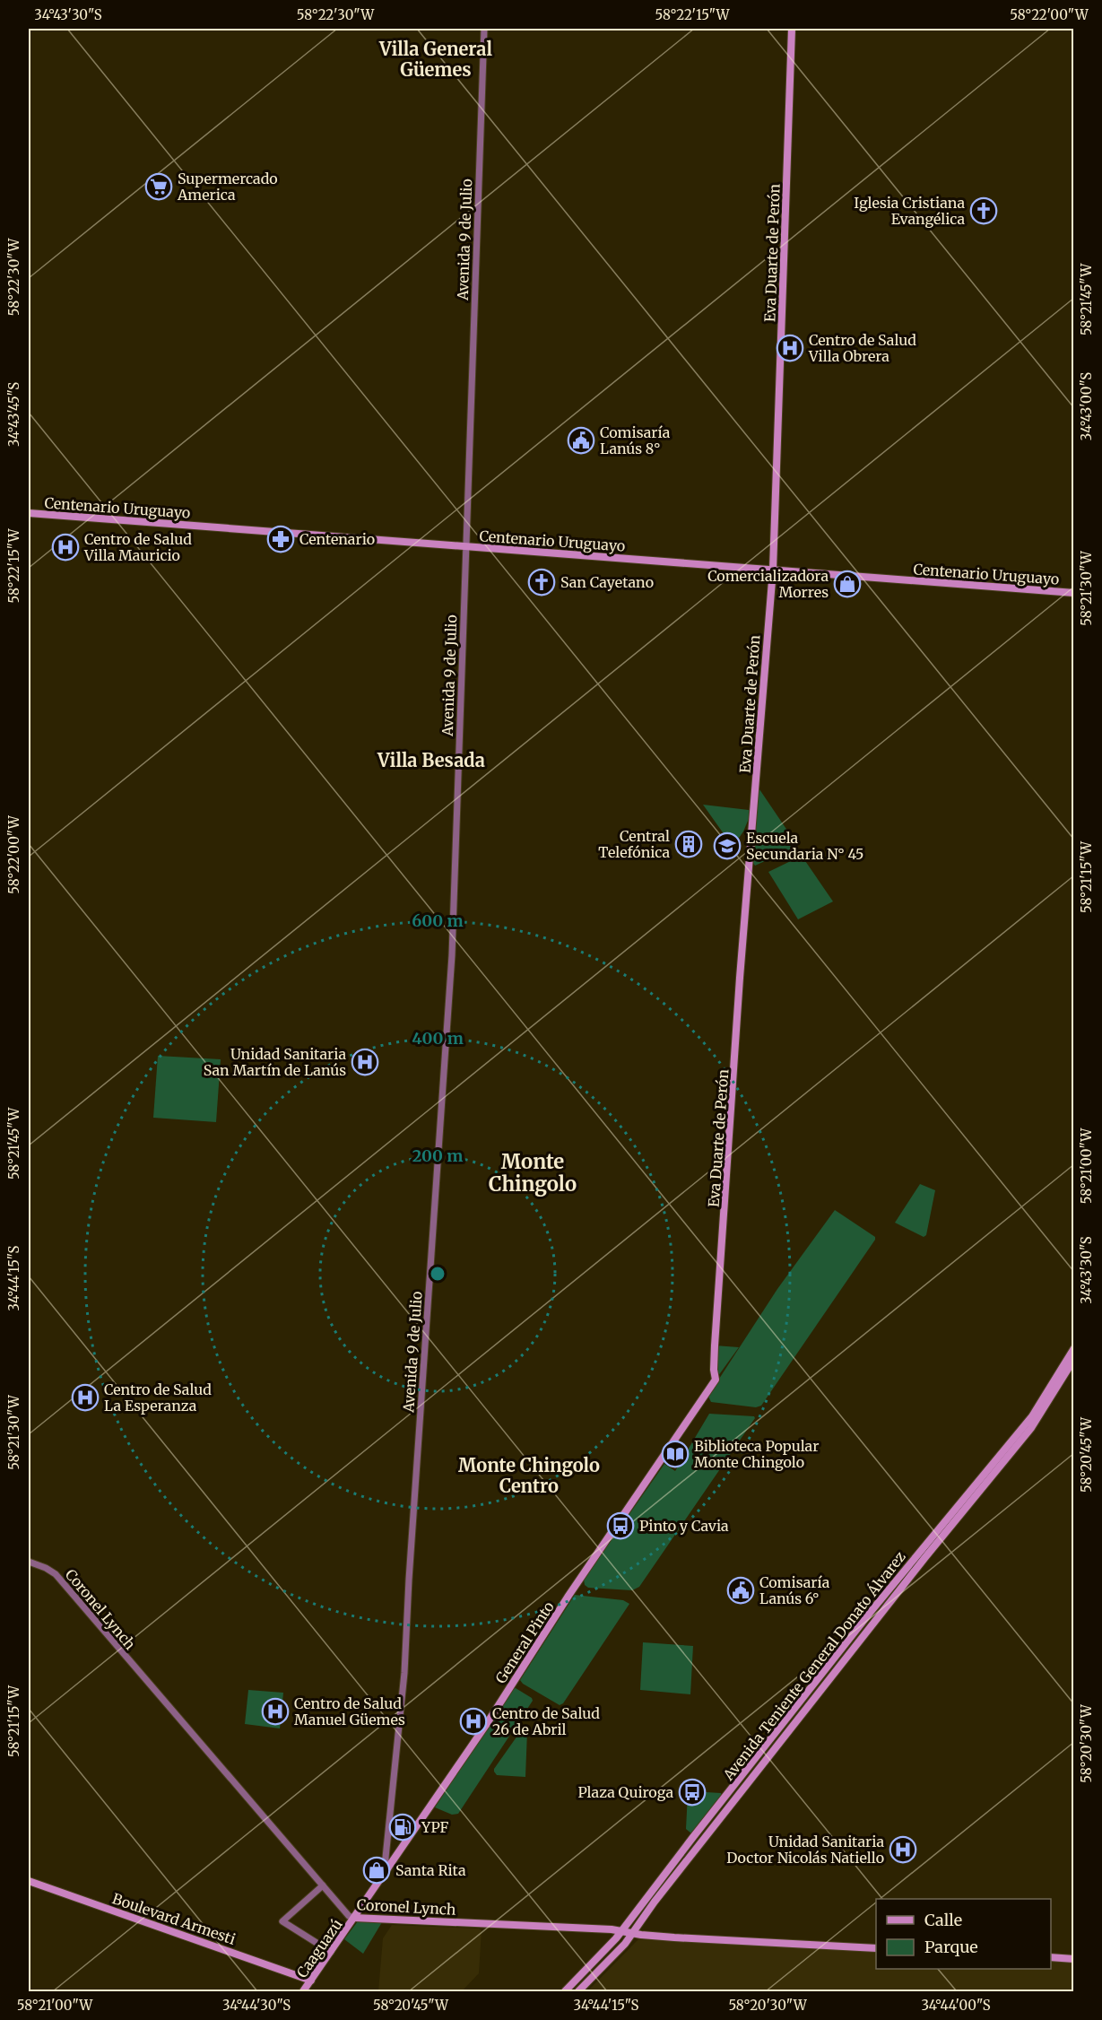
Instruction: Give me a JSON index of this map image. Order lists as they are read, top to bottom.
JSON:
{
  "streets": {
    "main road": [
      "Eva Duarte de Perón",
      "Centenario Uruguayo",
      "Coronel Lynch",
      "General Pinto",
      "Avenida Teniente General Donato Álvarez",
      "Boulevard Armesti",
      "Caaguazú"
    ],
    "street": ["Avenida 9 de Julio"]
  },
  "crossings": [
    ["Avenida 9 de Julio", "Centenario Uruguayo"],
    ["Avenida 9 de Julio", "General Pinto"],
    ["Eva Duarte de Perón", "Centenario Uruguayo"],
    ["Eva Duarte de Perón", "General Pinto"],
    ["Coronel Lynch", "General Pinto"],
    ["Coronel Lynch", "Avenida Teniente General Donato Álvarez"],
    ["Coronel Lynch", "Caaguazú"],
    ["General Pinto", "Caaguazú"],
    ["Boulevard Armesti", "Caaguazú"]
  ],
  "districts": [
    "Villa General Güemes",
    "Villa Besada",
    "Monte Chingolo",
    "Monte Chingolo Centro"
  ],
  "places": {
    "supermarket": ["Supermercado America"],
    "church": ["Iglesia Cristiana Evangélica", "San Cayetano"],
    "hospital": [
      "Centro de Salud Villa Obrera",
      "Centro de Salud Villa Mauricio",
      "Unidad Sanitaria San Martín de Lanús",
      "Centro de Salud La Esperanza",
      "Centro de Salud Manuel Güemes",
      "Centro de Salud 26 de Abril",
      "Unidad Sanitaria Doctor Nicolás Natiello"
    ],
    "public building": ["Comisaría Lanús 8°", "Comisaría Lanús 6°"],
    "pharmacy": ["Centenario"],
    "shop": ["Comercializadora Morres", "Santa Rita"],
    "building": ["Central Telefónica"],
    "school or university": ["Escuela Secundaria N° 45"],
    "library": ["Biblioteca Popular Monte Chingolo"],
    "bus stop": ["Pinto y Cavia", "Plaza Quiroga"],
    "fuel station": ["YPF"]
  },
  "legend": ["Calle", "Parque"],
  "coordinates": [
    "34°43'30\"S",
    "58°22'30\"W",
    "58°22'15\"W",
    "58°22'00\"W",
    "58°21'45\"W",
    "34°43'00\"S",
    "34°43'45\"S",
    "58°21'30\"W",
    "58°21'15\"W",
    "58°21'00\"W",
    "34°44'15\"S",
    "58°20'45\"W",
    "58°20'30\"W",
    "34°44'30\"S",
    "34°44'00\"S"
  ],
  "rings": ["600 m", "400 m", "200 m"]
}
